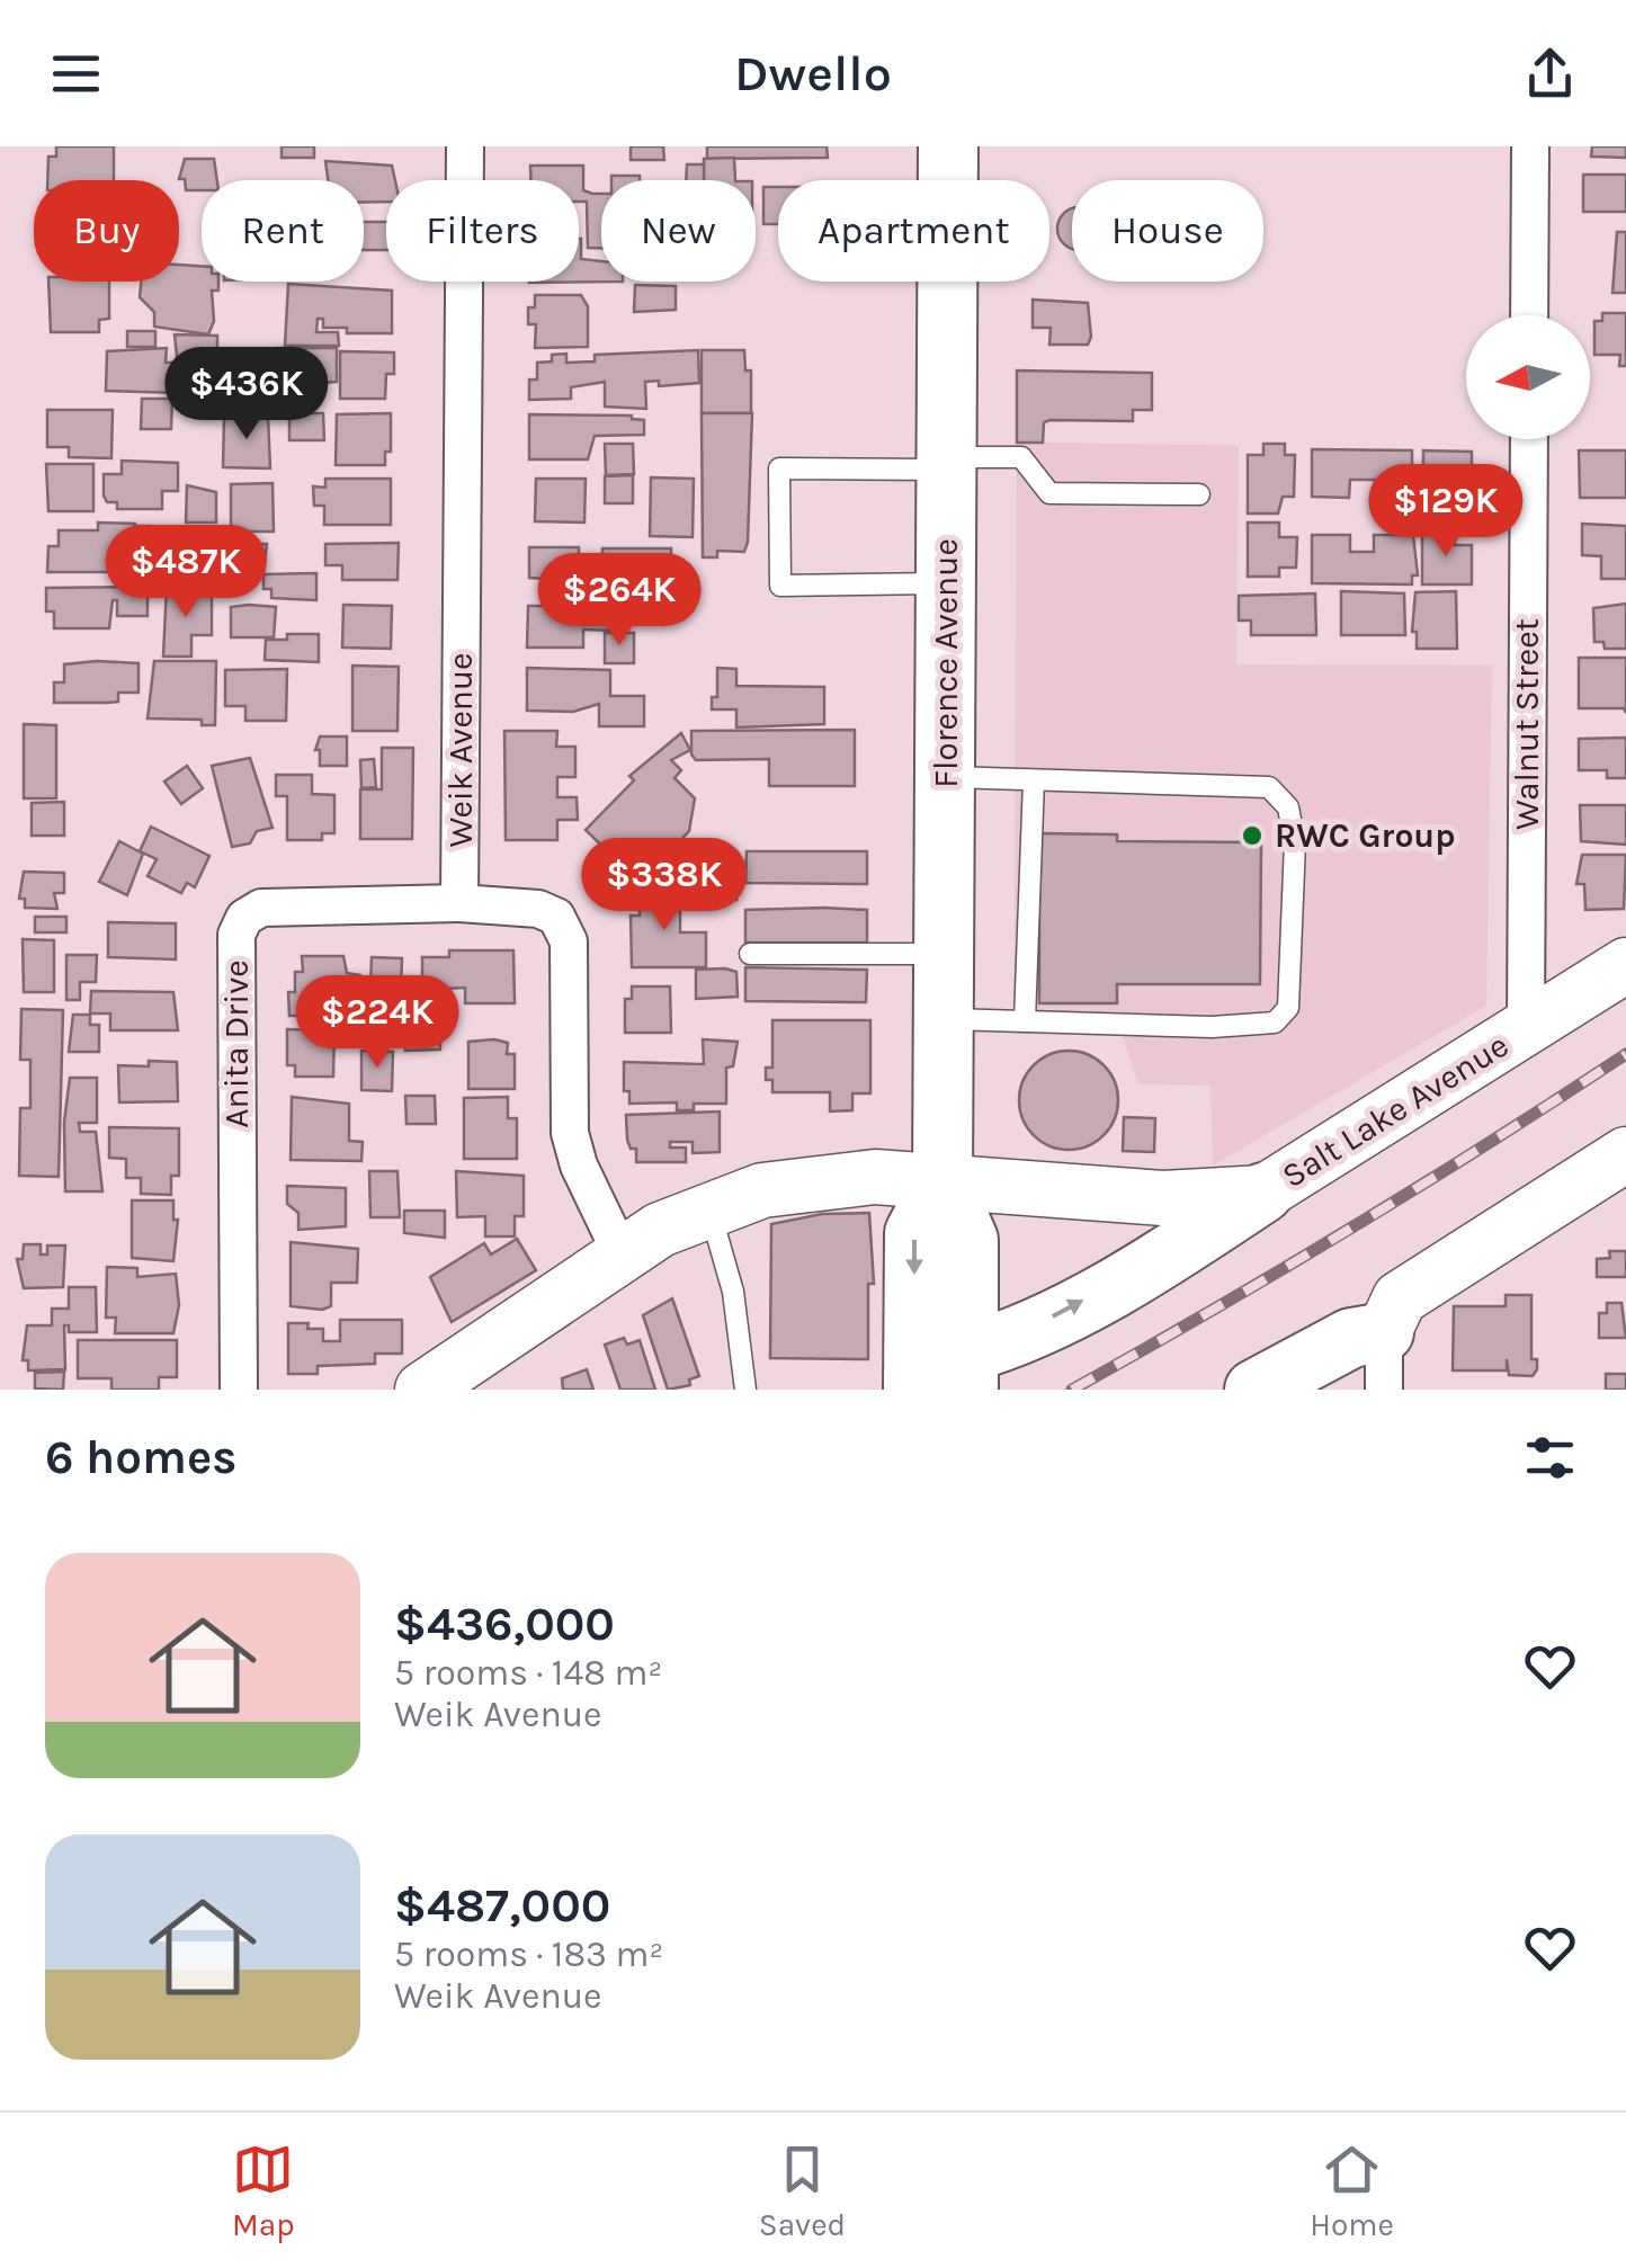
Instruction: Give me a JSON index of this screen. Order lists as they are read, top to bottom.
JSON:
{
  "streets": {
    "main road": ["Florence Avenue"],
    "street": [
      "Walnut Street",
      "Weik Avenue",
      "Anita Drive",
      "Salt Lake Avenue"
    ]
  },
  "crossings": [
    ["Florence Avenue", "Salt Lake Avenue"],
    ["Walnut Street", "Salt Lake Avenue"],
    ["Weik Avenue", "Anita Drive"]
  ],
  "places": ["RWC Group"],
  "north": "left",
  "page": {
    "header": "Dwello",
    "chip": [
      "Buy",
      "Rent",
      "Filters",
      "New",
      "Apartment",
      "House"
    ],
    "price": [
      "$436K",
      "$129K",
      "$487K",
      "$264K",
      "$338K",
      "$224K"
    ],
    "heading": "6 homes",
    "list": [
      {
        "name": "$436,000",
        "note": "5 rooms · 148 m² · Weik Avenue"
      },
      {
        "name": "$487,000",
        "note": "5 rooms · 183 m² · Weik Avenue"
      }
    ],
    "tabs": ["Map", "Saved", "Home"]
  }
}
